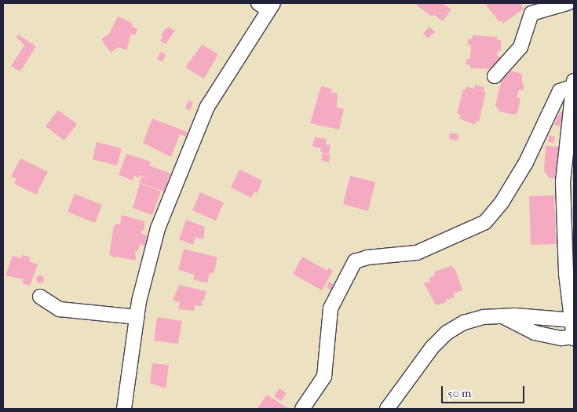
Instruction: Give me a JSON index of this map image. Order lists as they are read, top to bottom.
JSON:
{
  "scale_bar": "50 m"
}
